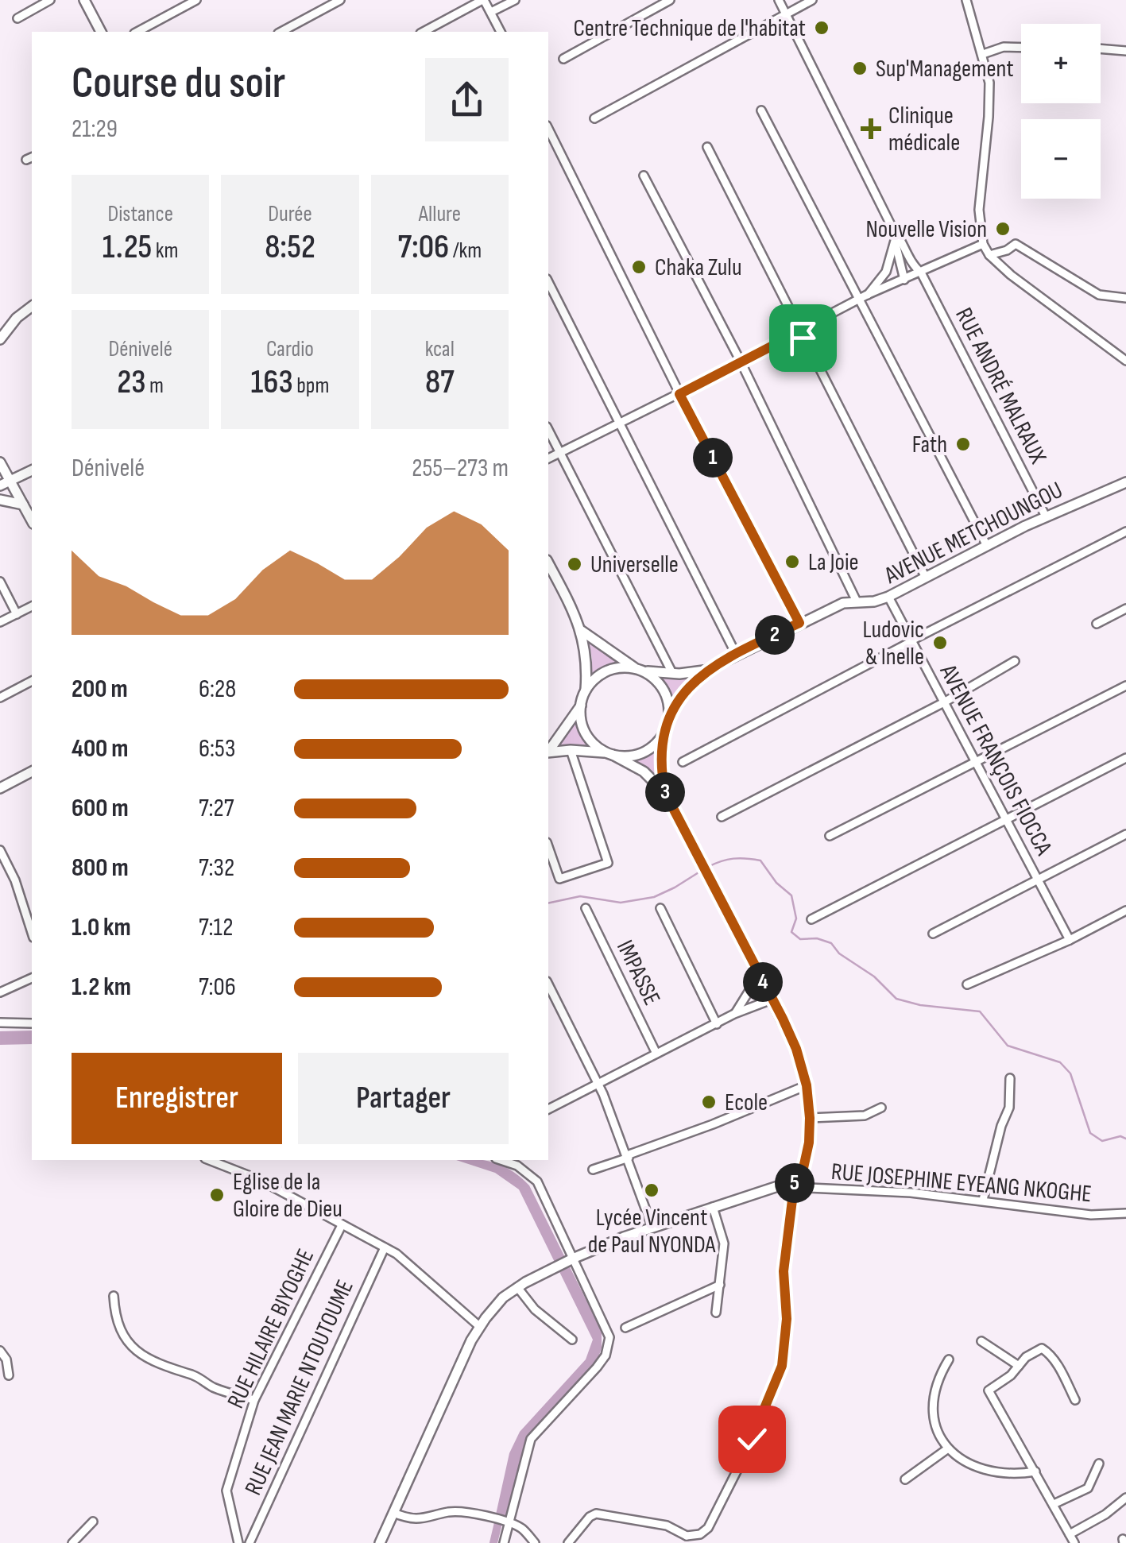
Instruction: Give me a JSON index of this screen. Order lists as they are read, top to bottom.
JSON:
{
  "streets": {
    "main road": ["AVENUE METCHOUNGOU"],
    "street": [
      "RUE ANDRÉ MALRAUX",
      "AVENUE FRANÇOIS FIOCCA",
      "IMPASSE",
      "RUE JOSEPHINE EYEANG NKOGHE",
      "RUE HILAIRE BIYOGHE",
      "RUE JEAN MARIE NTOUTOUME"
    ]
  },
  "crossings": [
    ["RUE ANDRÉ MALRAUX", "AVENUE METCHOUNGOU"],
    ["AVENUE METCHOUNGOU", "AVENUE FRANÇOIS FIOCCA"]
  ],
  "places": {
    "other": [
      "Centre Technique de l'habitat",
      "Sup'Management",
      "Nouvelle Vision",
      "Chaka Zulu",
      "Fath",
      "La Joie",
      "Universelle",
      "Ludovic & Inelle",
      "Ecole",
      "Lycée Vincent de Paul NYONDA",
      "Eglise de la Gloire de Dieu"
    ],
    "health": ["Clinique médicale"]
  },
  "page": {
    "map_buttons": ["+", "−"],
    "heading": ["Course du soir", "21:29"],
    "stats": [
      ["Distance", "1.25 km"],
      ["Durée", "8:52"],
      ["Allure", "7:06 /km"],
      ["Dénivelé", "23 m"],
      ["Cardio", "163 bpm"],
      ["kcal", "87"]
    ],
    "chart": ["Dénivelé", "255–273 m"],
    "pins": [
      "1",
      "2",
      "3",
      "4",
      "5"
    ],
    "list": [
      {
        "name": "200 m",
        "note": "6:28"
      },
      {
        "name": "400 m",
        "note": "6:53"
      },
      {
        "name": "600 m",
        "note": "7:27"
      },
      {
        "name": "800 m",
        "note": "7:32"
      },
      {
        "name": "1.0 km",
        "note": "7:12"
      },
      {
        "name": "1.2 km",
        "note": "7:06"
      }
    ],
    "buttons": ["Enregistrer", "Partager"]
  }
}
